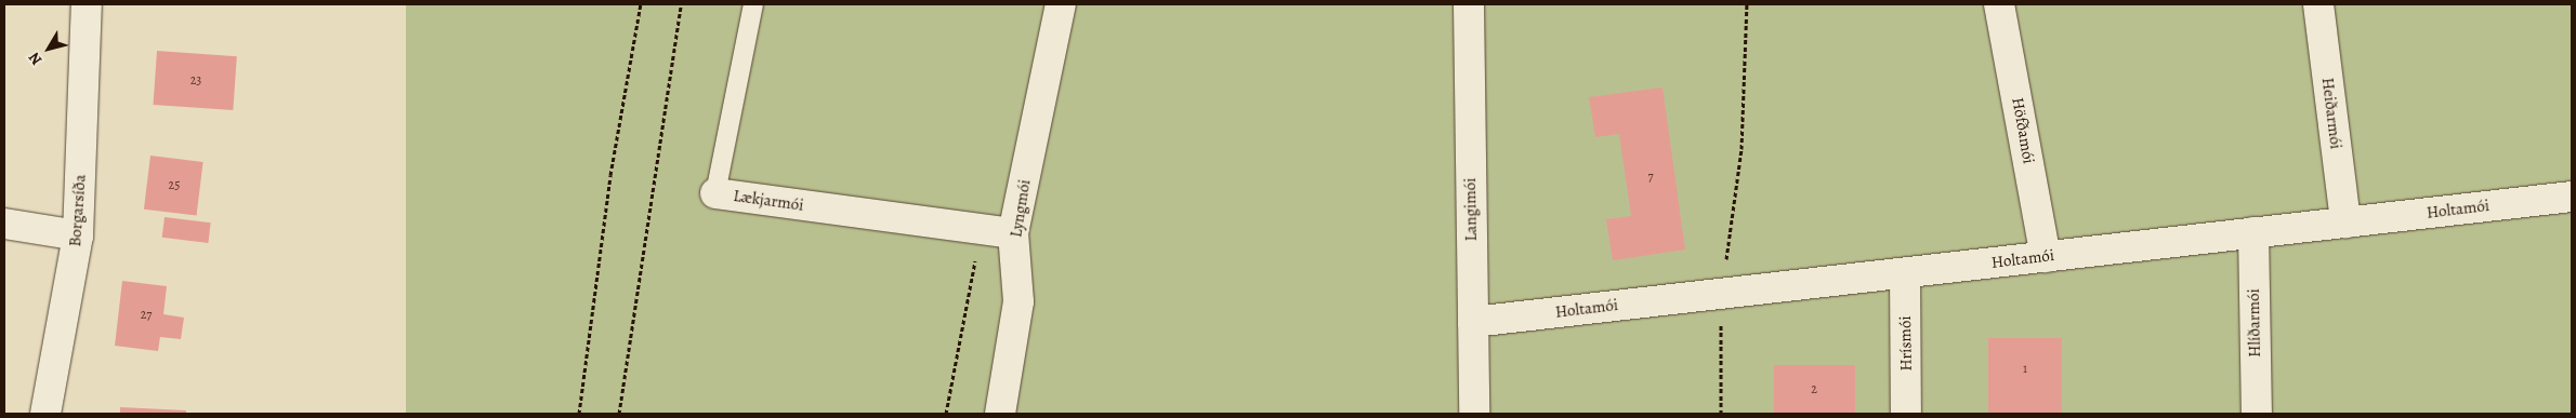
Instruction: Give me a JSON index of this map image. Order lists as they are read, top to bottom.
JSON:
{
  "streets": {
    "street": [
      "Heiðarmói",
      "Höfðamói",
      "Lækjarmói",
      "Lyngmói",
      "Langimói",
      "Holtamói",
      "Borgarsíða",
      "Hlíðarmói",
      "Hrísmói"
    ]
  },
  "crossings": [
    ["Heiðarmói", "Holtamói"],
    ["Höfðamói", "Holtamói"],
    ["Lækjarmói", "Lyngmói"],
    ["Langimói", "Holtamói"],
    ["Holtamói", "Hlíðarmói"],
    ["Holtamói", "Hrísmói"]
  ],
  "house_numbers": [
    "23",
    "7",
    "25",
    "27",
    "1",
    "2"
  ],
  "north": "bottom left"
}
